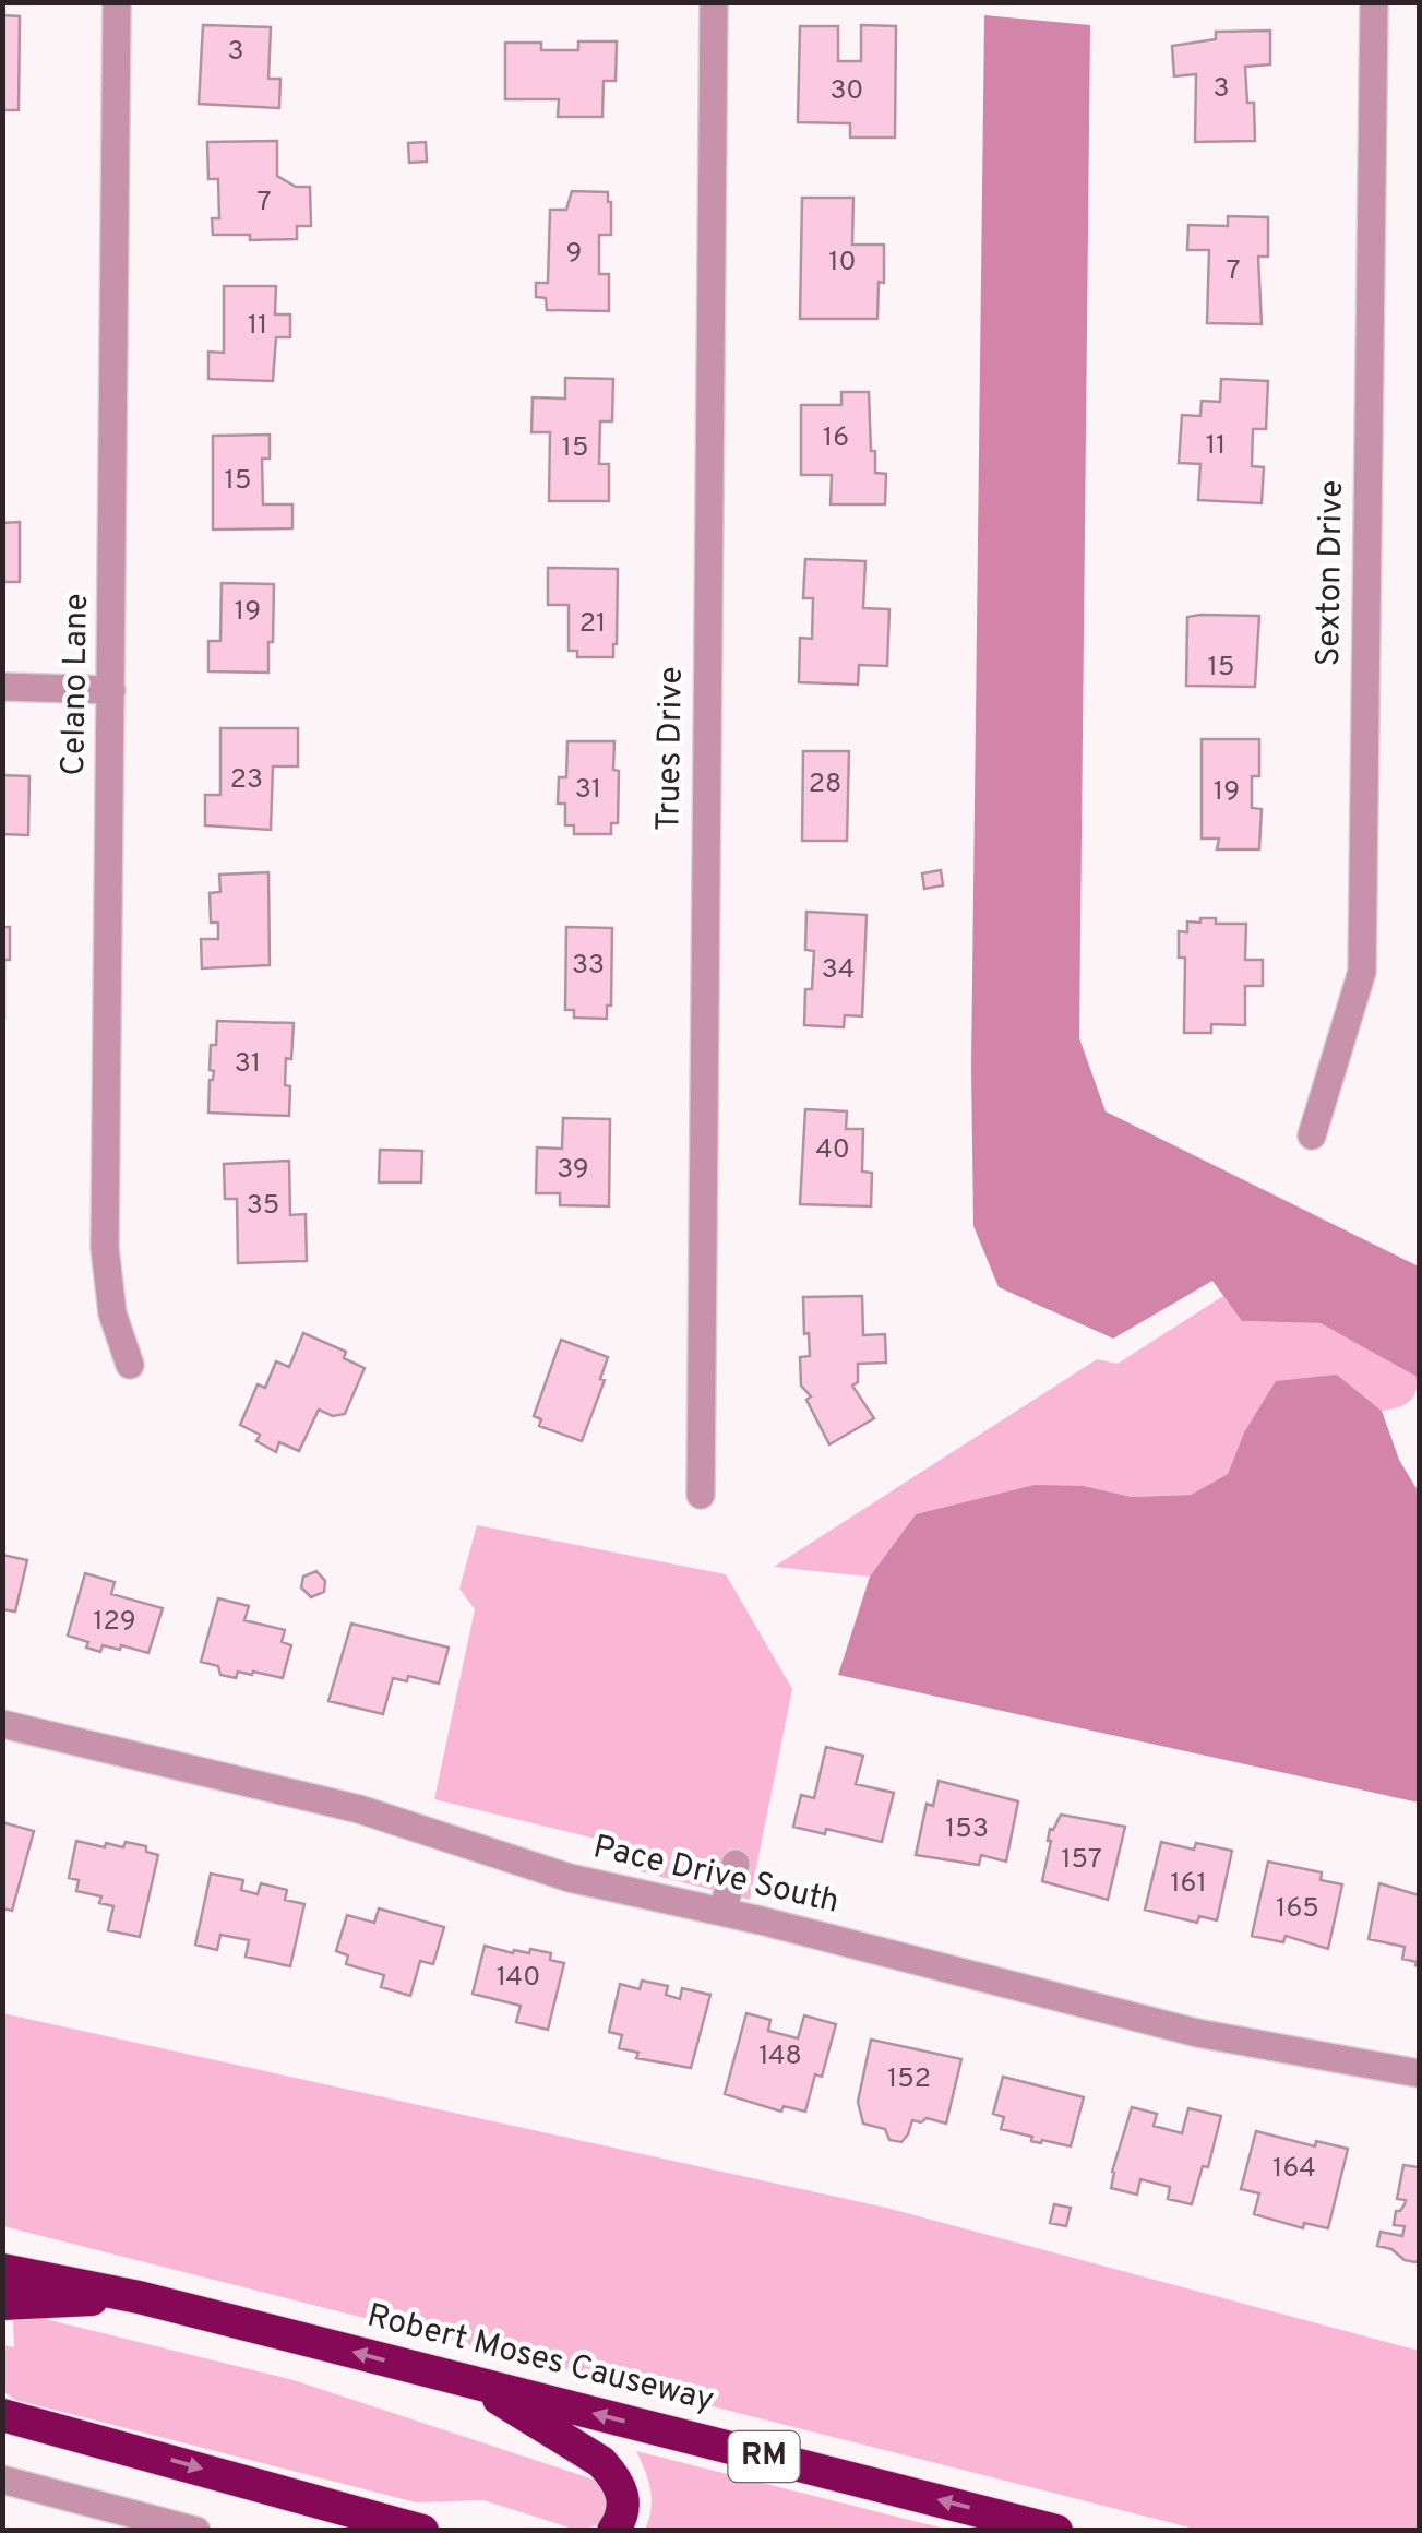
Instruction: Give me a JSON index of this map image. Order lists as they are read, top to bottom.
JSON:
{
  "streets": {
    "highway": ["Robert Moses Causeway", "RM"],
    "street": [
      "Sexton Drive",
      "Celano Lane",
      "Trues Drive",
      "Pace Drive South"
    ]
  },
  "house_numbers": [
    "3",
    "3",
    "30",
    "7",
    "9",
    "10",
    "7",
    "11",
    "16",
    "11",
    "15",
    "15",
    "19",
    "21",
    "15",
    "23",
    "28",
    "31",
    "19",
    "33",
    "34",
    "31",
    "40",
    "39",
    "35",
    "129",
    "153",
    "157",
    "161",
    "165",
    "140",
    "148",
    "152",
    "164"
  ]
}
